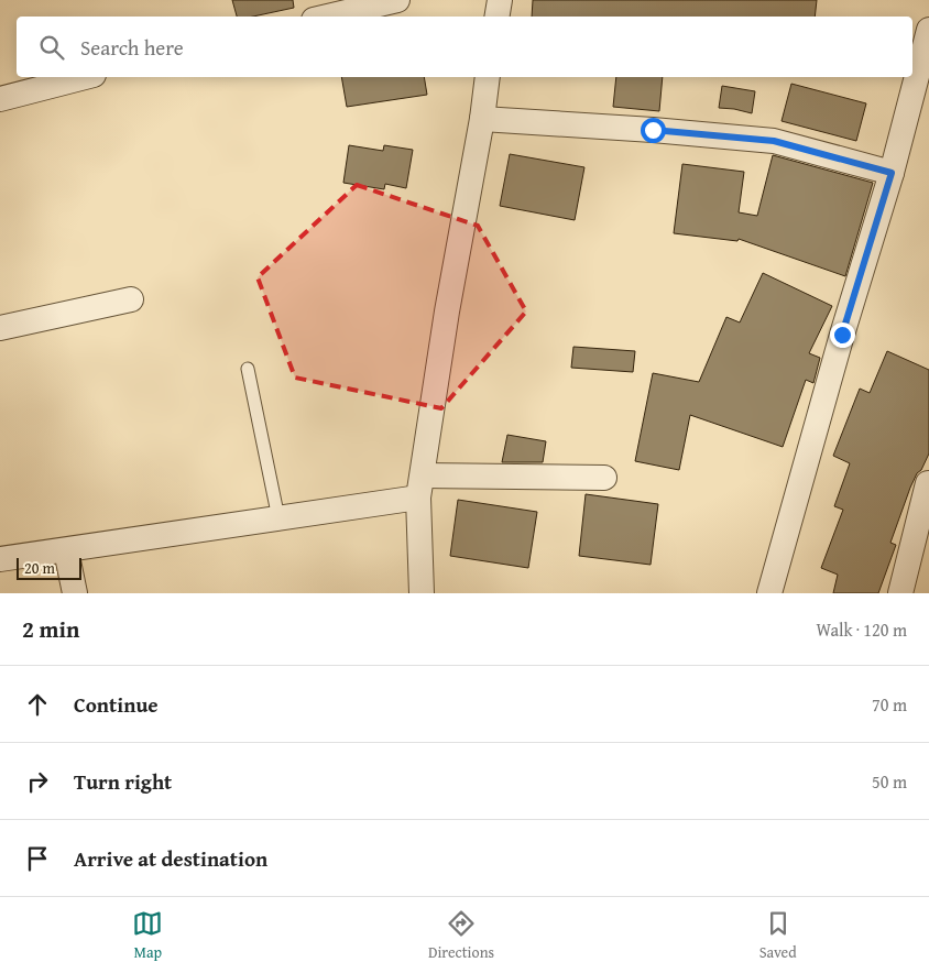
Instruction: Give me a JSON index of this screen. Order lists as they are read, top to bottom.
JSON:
{
  "scale_bar": "20 m",
  "page": {
    "search": "Search here",
    "scale": "20 m",
    "heading": ["2 min", "Walk · 120 m"],
    "list": [
      ["Continue", "70 m"],
      ["Turn right", "50 m"],
      "Arrive at destination"
    ],
    "nav": ["Map", "Directions", "Saved"]
  }
}
